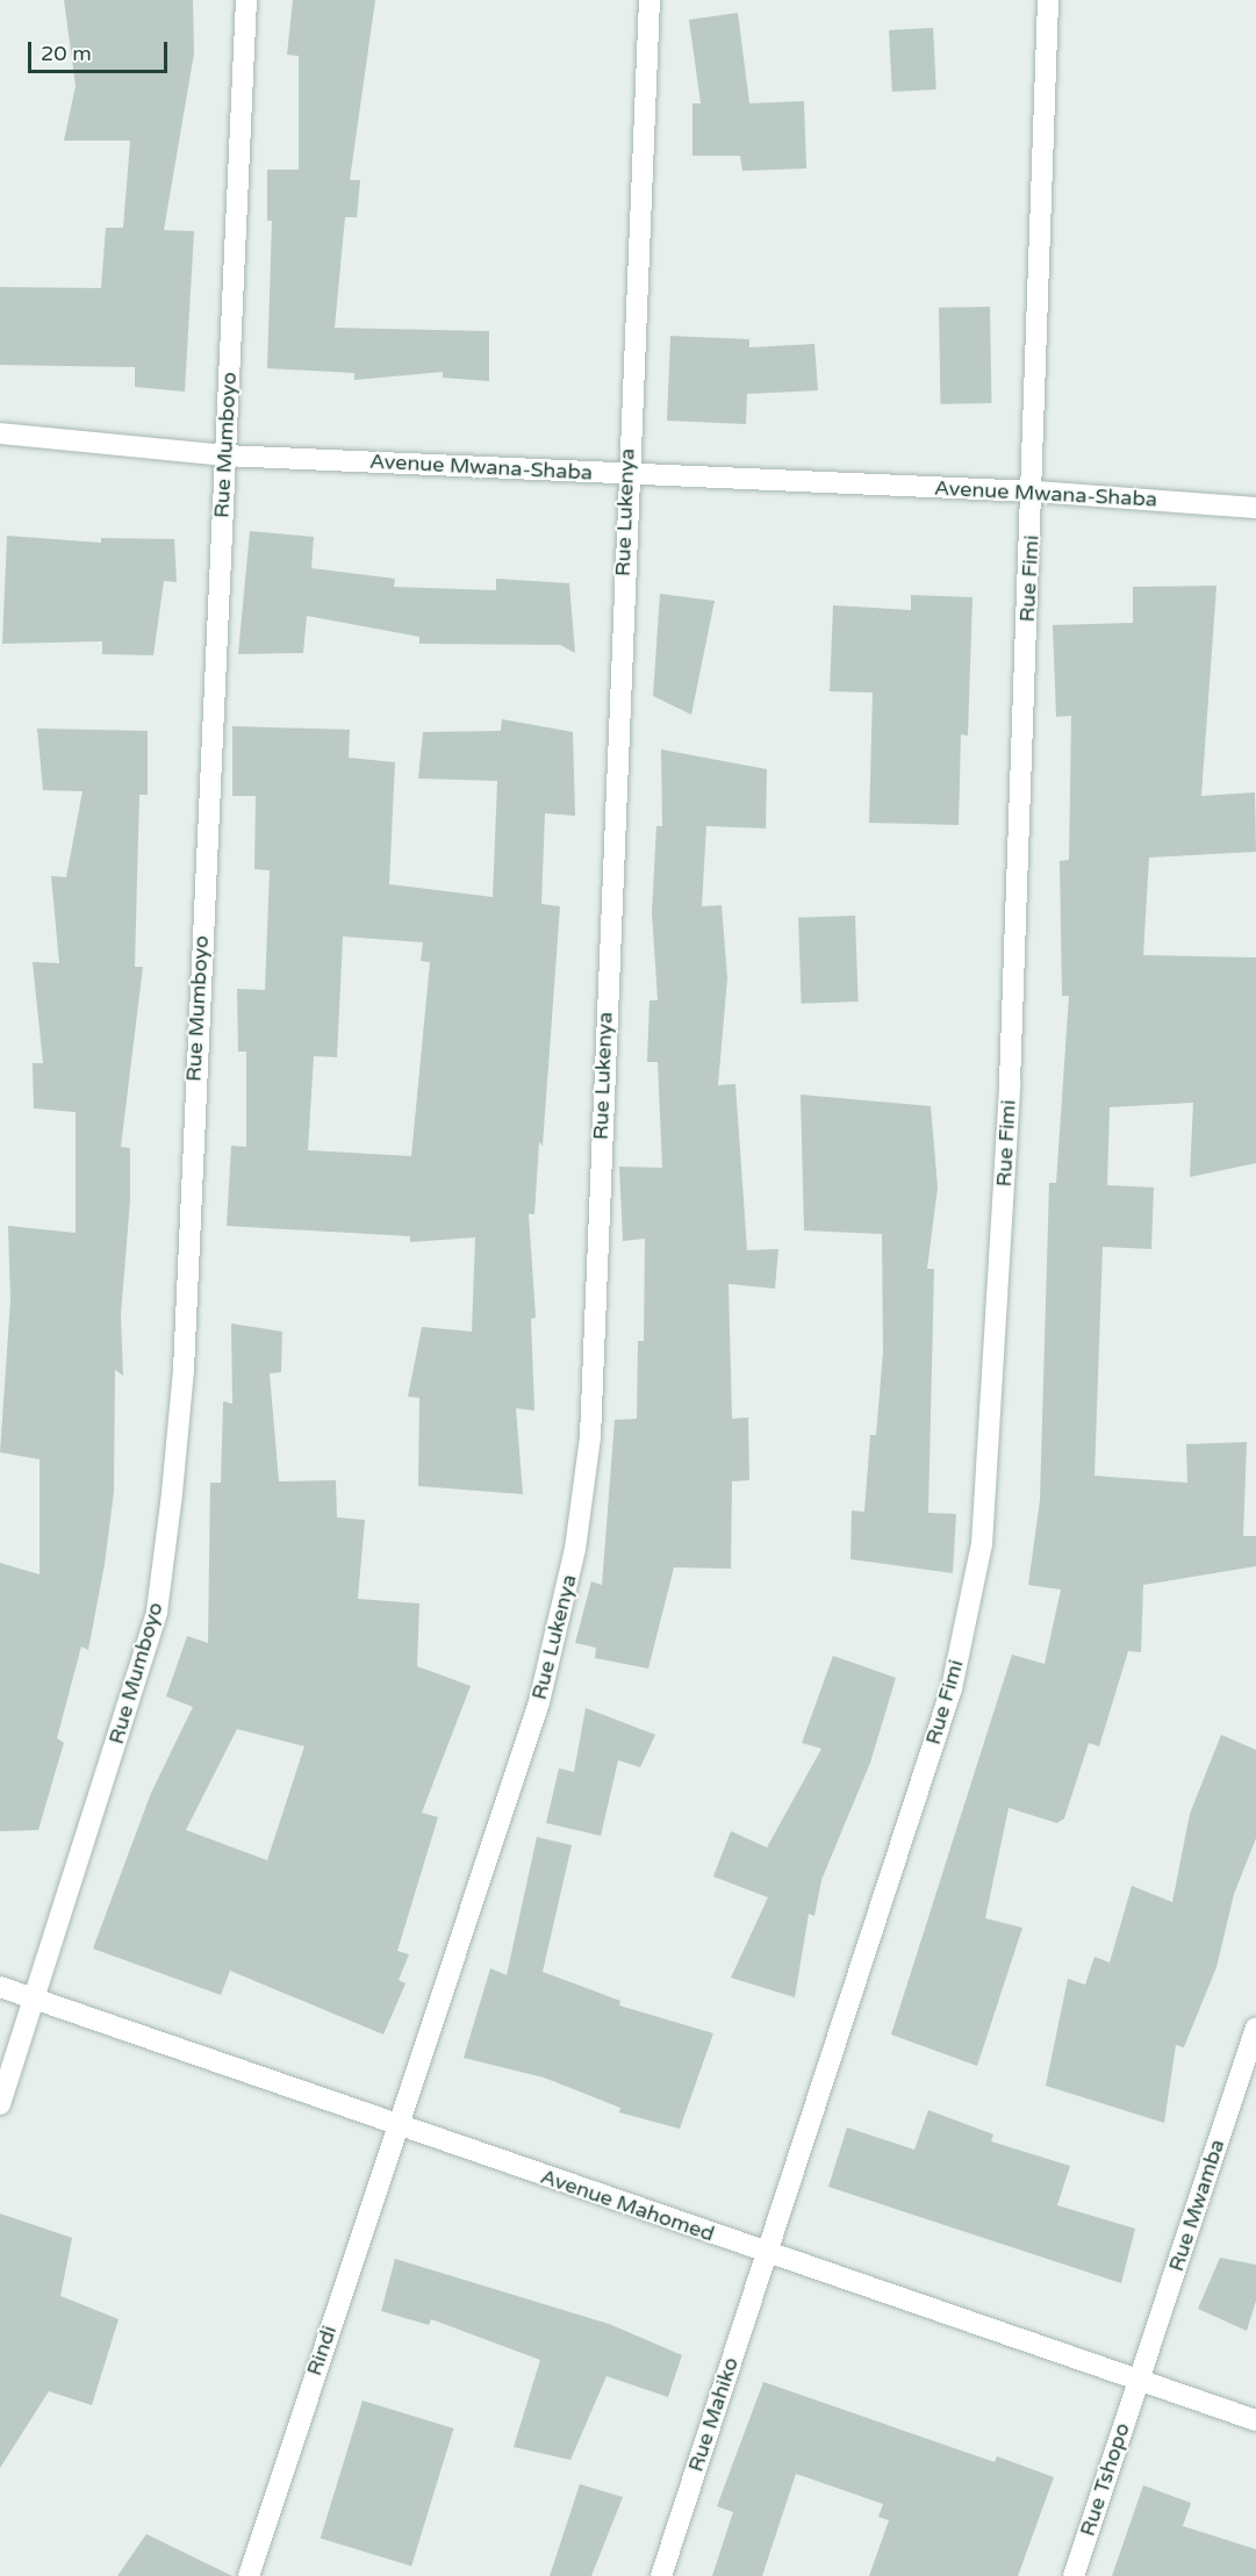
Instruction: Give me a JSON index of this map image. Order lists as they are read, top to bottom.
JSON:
{
  "streets": {
    "street": [
      "Rue Mumboyo",
      "Avenue Mwana-Shaba",
      "Rue Lukenya",
      "Rue Fimi",
      "Avenue Mahomed",
      "Rue Mwamba",
      "Rindi",
      "Rue Mahiko",
      "Rue Tshopo"
    ]
  },
  "crossings": [
    ["Rue Mumboyo", "Avenue Mwana-Shaba"],
    ["Rue Mumboyo", "Avenue Mahomed"],
    ["Avenue Mwana-Shaba", "Rue Lukenya"],
    ["Avenue Mwana-Shaba", "Rue Fimi"],
    ["Rue Lukenya", "Avenue Mahomed"],
    ["Rue Lukenya", "Rindi"],
    ["Rue Fimi", "Avenue Mahomed"],
    ["Rue Fimi", "Rue Mahiko"],
    ["Avenue Mahomed", "Rue Mwamba"],
    ["Avenue Mahomed", "Rindi"],
    ["Avenue Mahomed", "Rue Mahiko"],
    ["Avenue Mahomed", "Rue Tshopo"],
    ["Rue Mwamba", "Rue Tshopo"]
  ],
  "scale_bar": "20 m"
}
